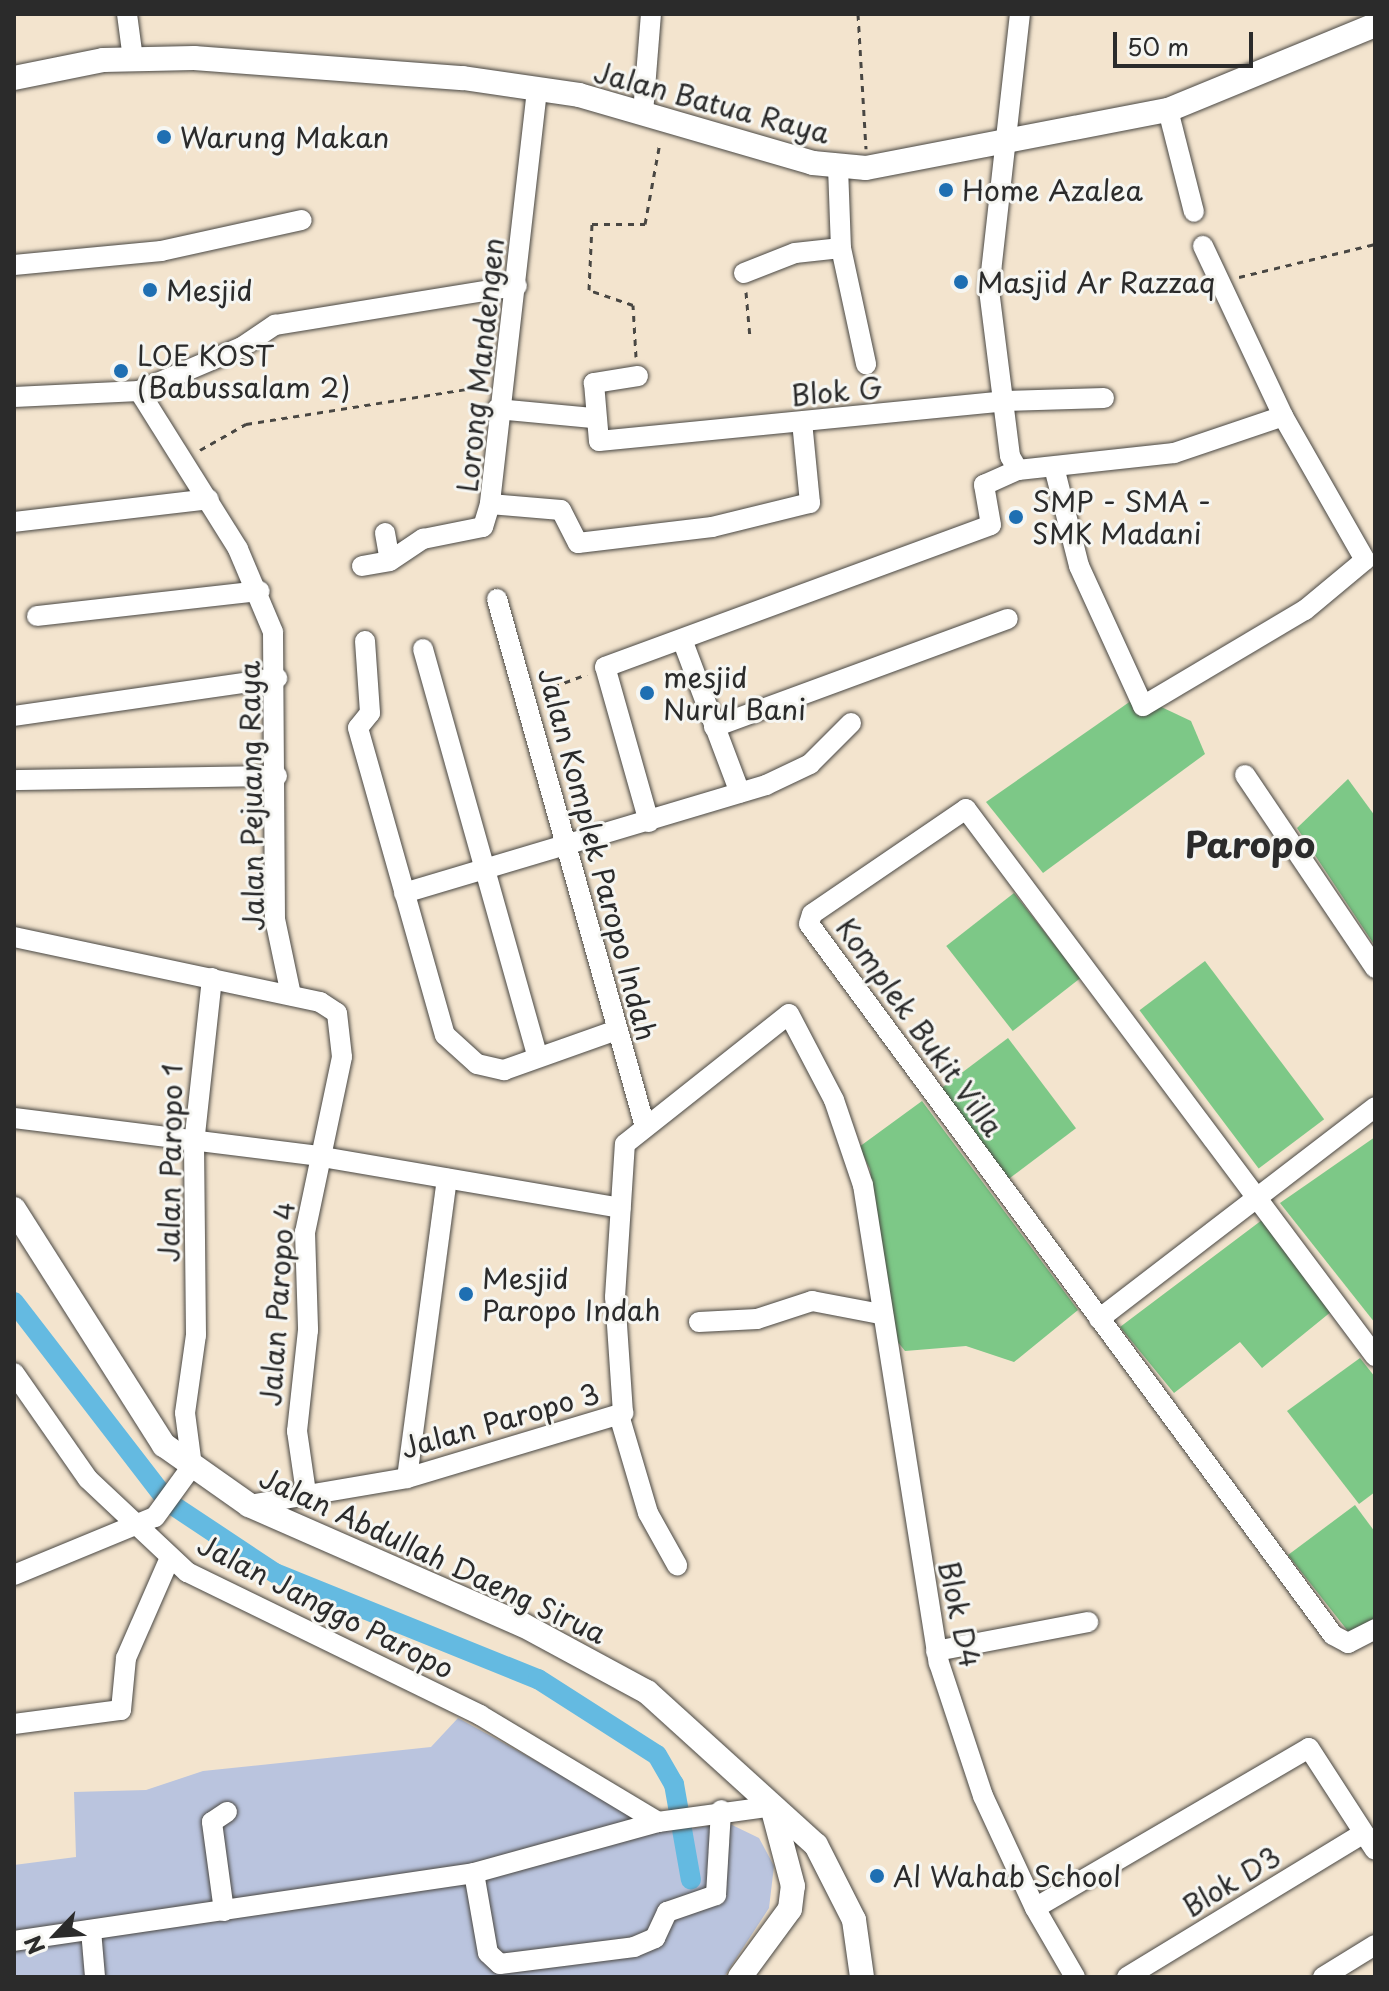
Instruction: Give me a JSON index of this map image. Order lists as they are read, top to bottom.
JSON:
{
  "streets": {
    "main road": ["Jalan Batua Raya", "Jalan Abdullah Daeng Sirua"],
    "street": [
      "Lorong Mandengen",
      "Blok G",
      "Jalan Pejuang Raya",
      "Jalan Komplek Paropo Indah",
      "Komplek Bukit Villa",
      "Jalan Paropo 1",
      "Jalan Paropo 4",
      "Jalan Paropo 3",
      "Jalan Janggo Paropo",
      "Blok D4",
      "Blok D3"
    ]
  },
  "crossings": [
    ["Jalan Batua Raya", "Lorong Mandengen"],
    ["Lorong Mandengen", "Blok G"],
    ["Jalan Pejuang Raya", "Jalan Paropo 4"],
    ["Jalan Komplek Paropo Indah", "Jalan Paropo 3"],
    ["Jalan Paropo 1", "Jalan Paropo 4"],
    ["Jalan Paropo 1", "Jalan Abdullah Daeng Sirua"],
    ["Jalan Paropo 4", "Jalan Paropo 3"],
    ["Jalan Paropo 3", "Jalan Abdullah Daeng Sirua"],
    ["Jalan Paropo 3", "Blok D4"]
  ],
  "districts": ["Paropo"],
  "places": [
    "Warung Makan",
    "Home Azalea",
    "Masjid Ar Razzaq",
    "Mesjid",
    "LOE KOST (Babussalam 2)",
    "SMP - SMA - SMK Madani",
    "mesjid Nurul Bani",
    "Mesjid Paropo Indah",
    "Al Wahab School"
  ],
  "scale_bar": "50 m",
  "north": "bottom left"
}
